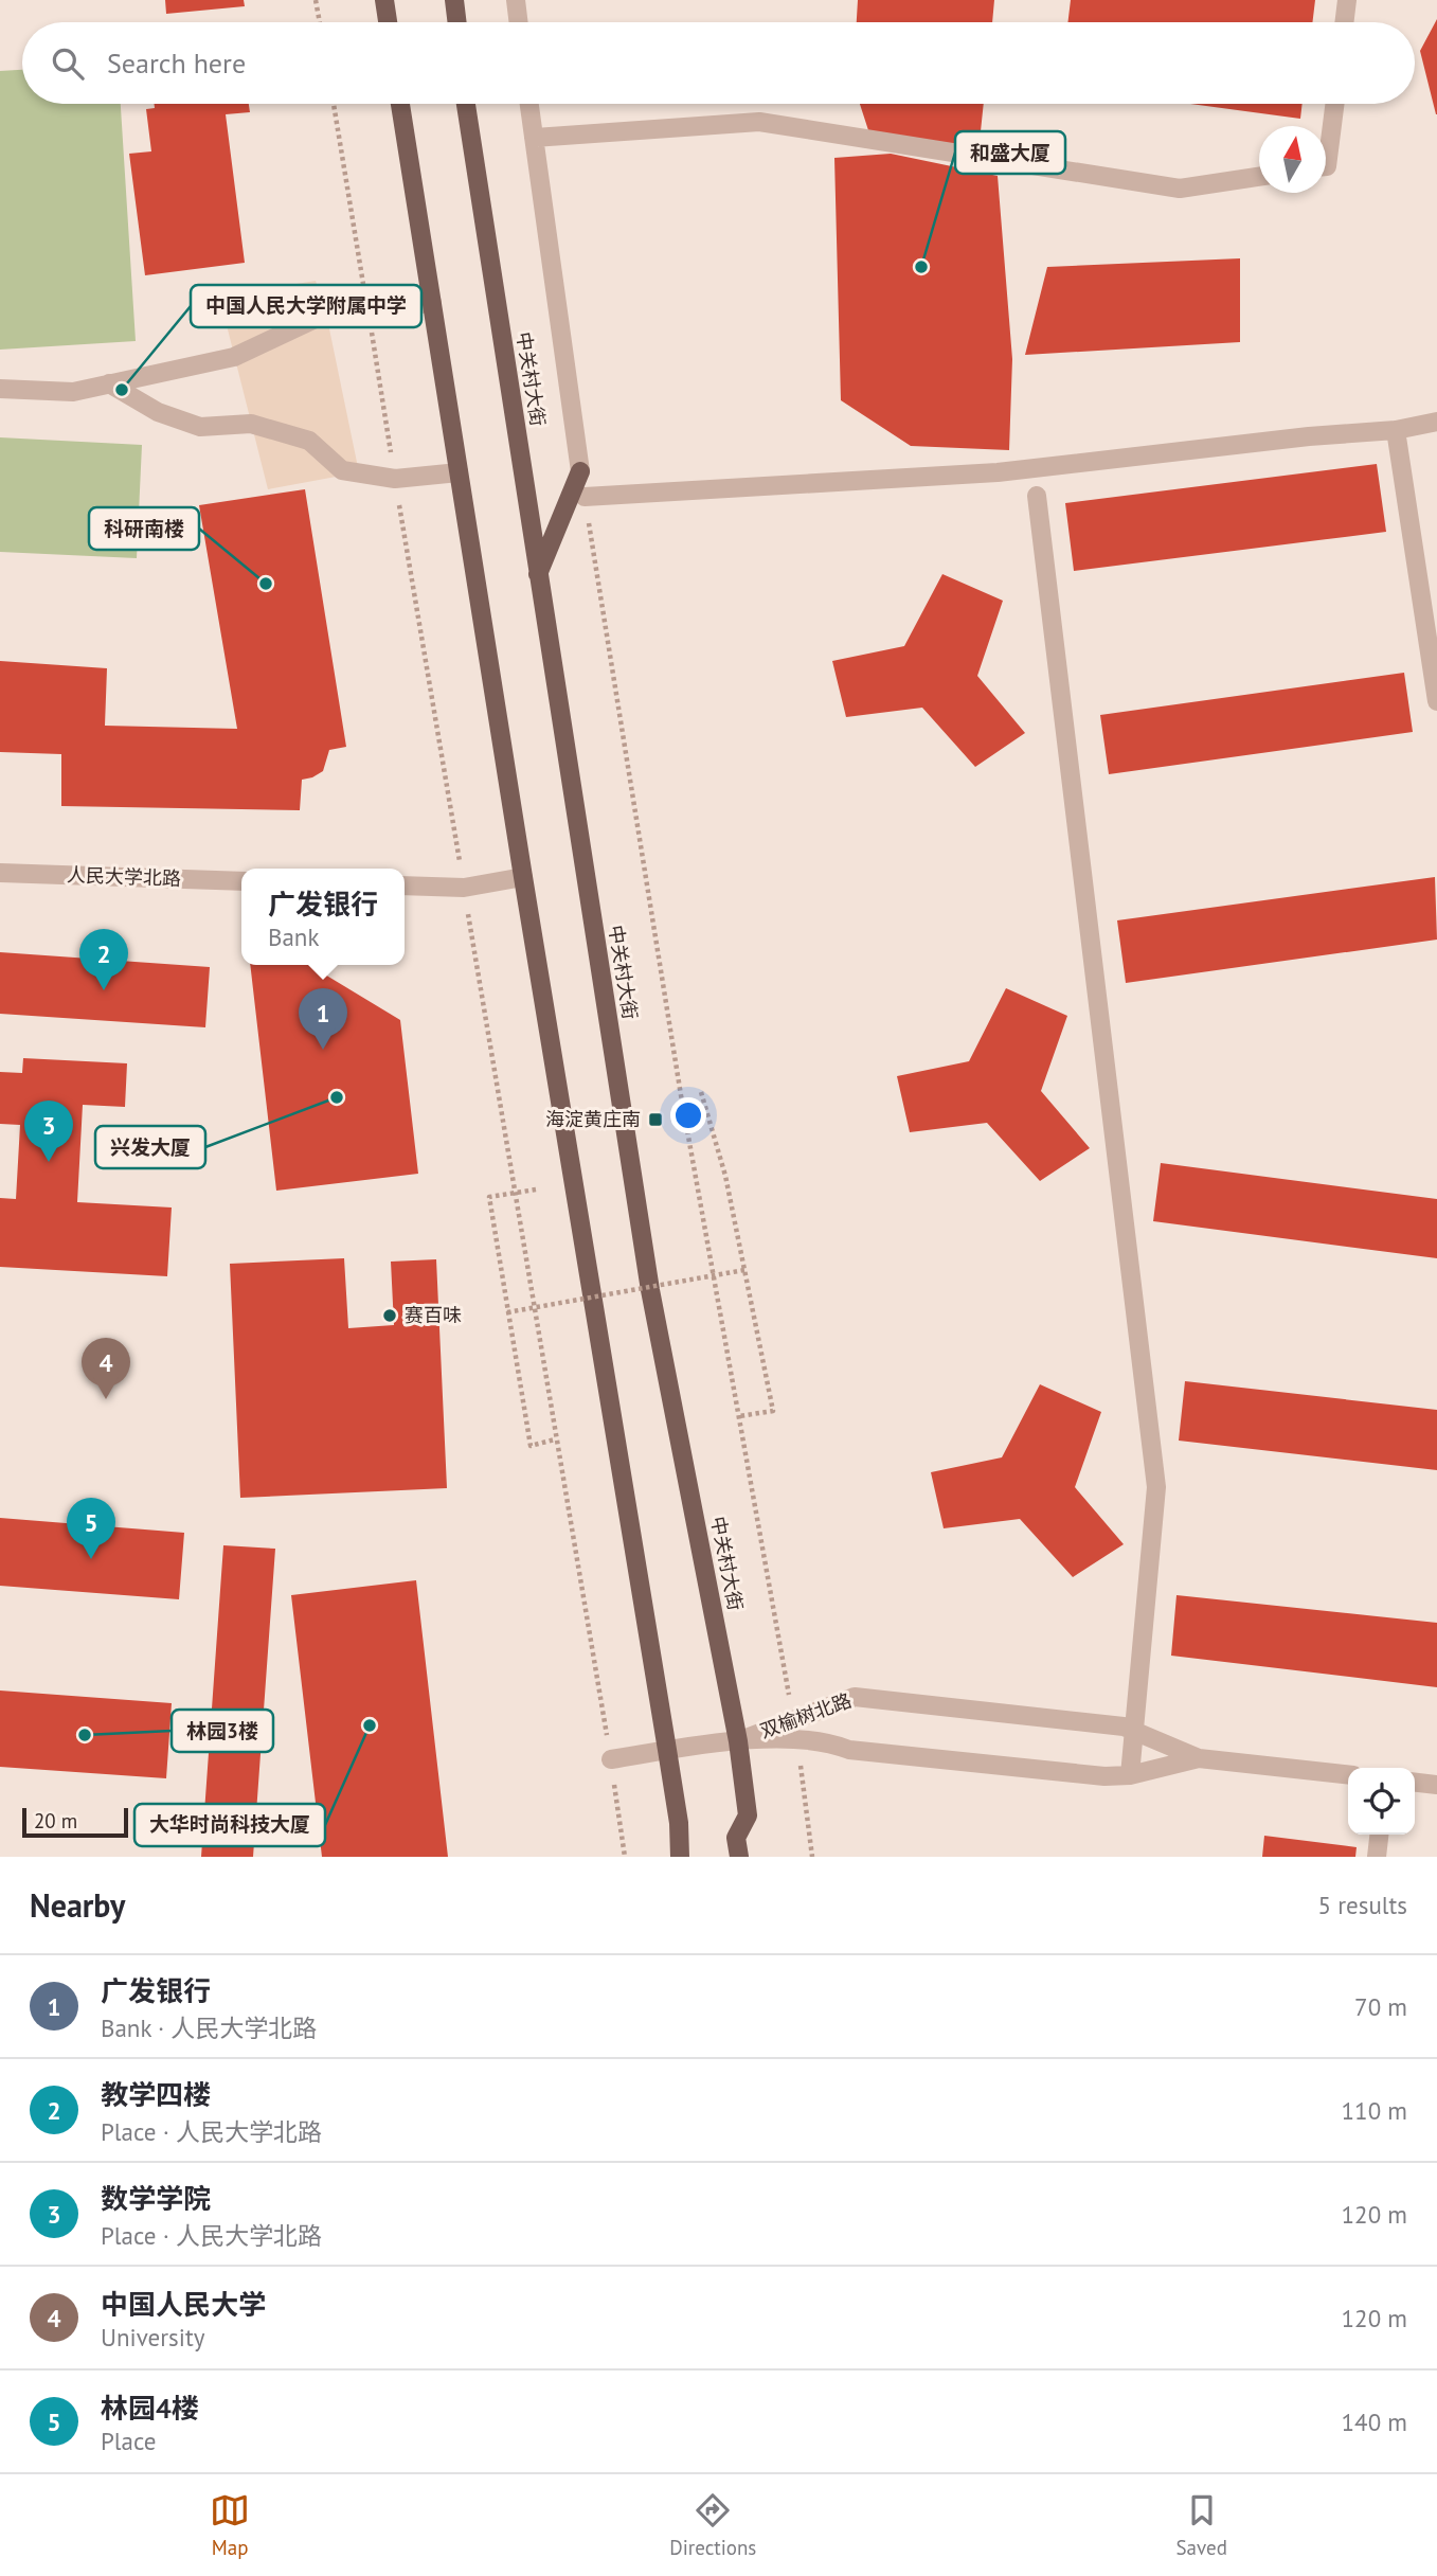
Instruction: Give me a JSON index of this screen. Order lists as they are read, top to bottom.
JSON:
{
  "streets": {
    "main road": ["中关村大街"],
    "street": ["人民大学北路", "双榆树北路"]
  },
  "crossings": [
    ["中关村大街", "双榆树北路"]
  ],
  "places": {
    "other": [
      "和盛大厦",
      "中国人民大学附属中学",
      "科研南楼",
      "兴发大厦",
      "赛百味",
      "大华时尚科技大厦",
      "林园3楼"
    ],
    "transit": ["海淀黄庄南"]
  },
  "scale_bar": "20 m",
  "north": "top",
  "page": {
    "search": "Search here",
    "popup": ["广发银行", "Bank"],
    "pins": [
      "2",
      "1",
      "3",
      "4",
      "5"
    ],
    "scale": "20 m",
    "heading": ["Nearby", "5 results"],
    "list": [
      {
        "mark": "1",
        "name": "广发银行",
        "note": "Bank · 人民大学北路",
        "value": "70 m"
      },
      {
        "mark": "2",
        "name": "教学四楼",
        "note": "Place · 人民大学北路",
        "value": "110 m"
      },
      {
        "mark": "3",
        "name": "数学学院",
        "note": "Place · 人民大学北路",
        "value": "120 m"
      },
      {
        "mark": "4",
        "name": "中国人民大学",
        "note": "University",
        "value": "120 m"
      },
      {
        "mark": "5",
        "name": "林园4楼",
        "note": "Place",
        "value": "140 m"
      }
    ],
    "nav": ["Map", "Directions", "Saved"]
  }
}
